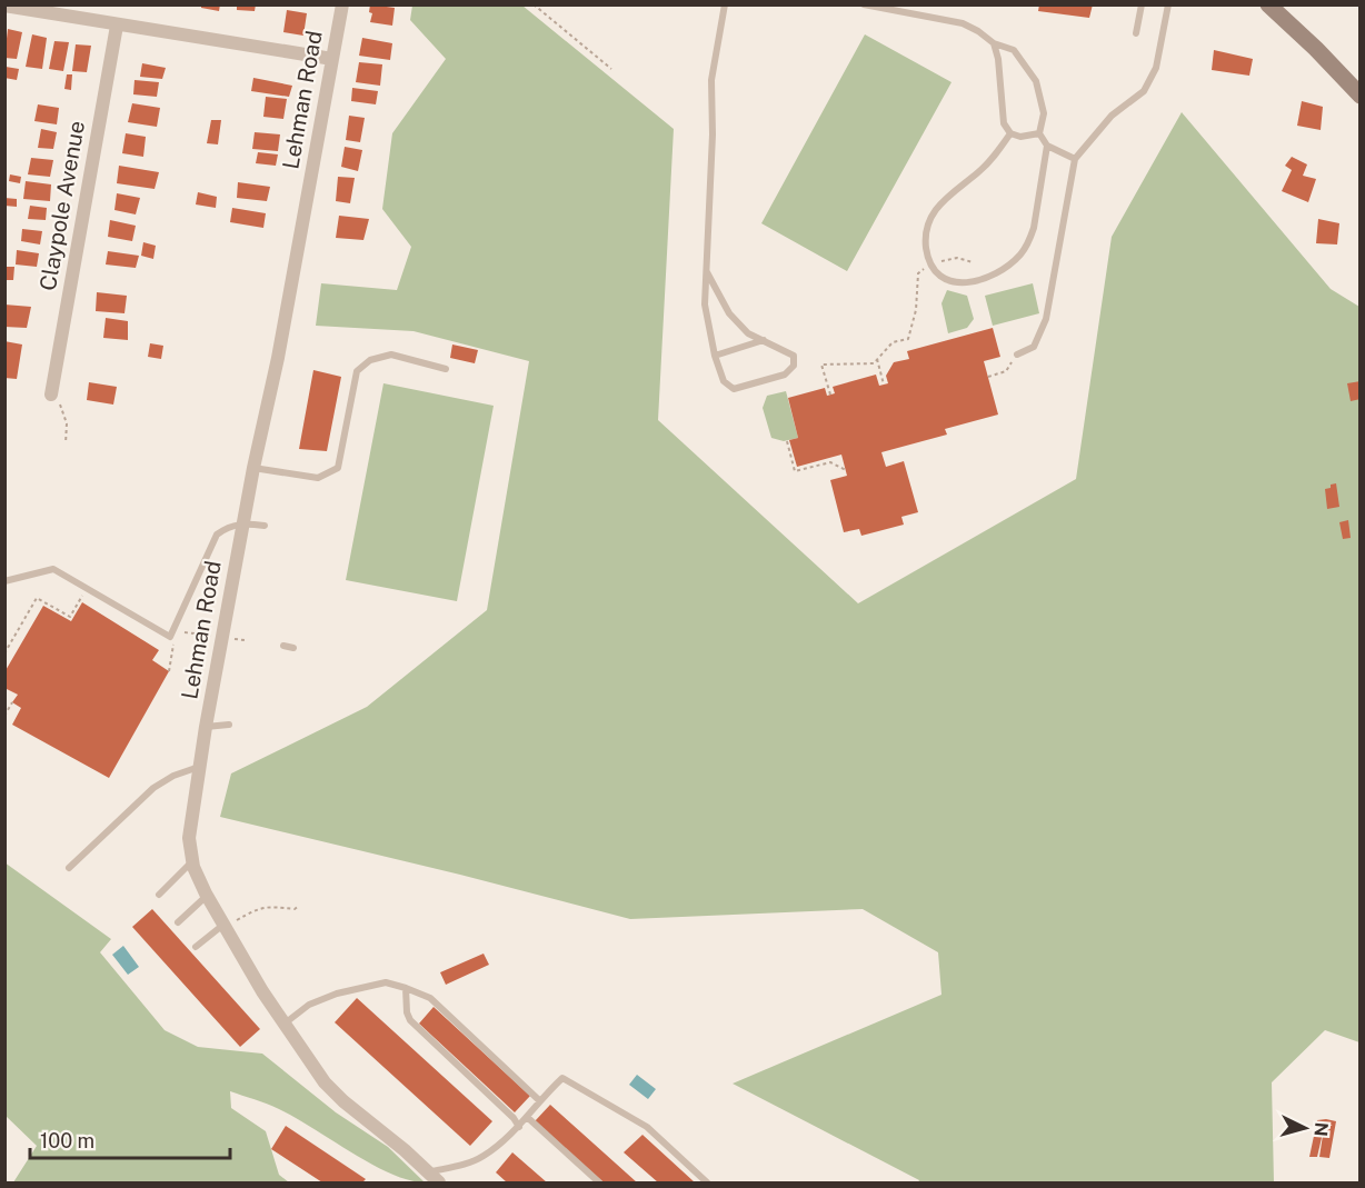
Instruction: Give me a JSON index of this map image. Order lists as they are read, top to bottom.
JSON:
{
  "streets": {
    "street": ["Lehman Road", "Claypole Avenue"]
  },
  "scale_bar": "100 m",
  "north": "right"
}
